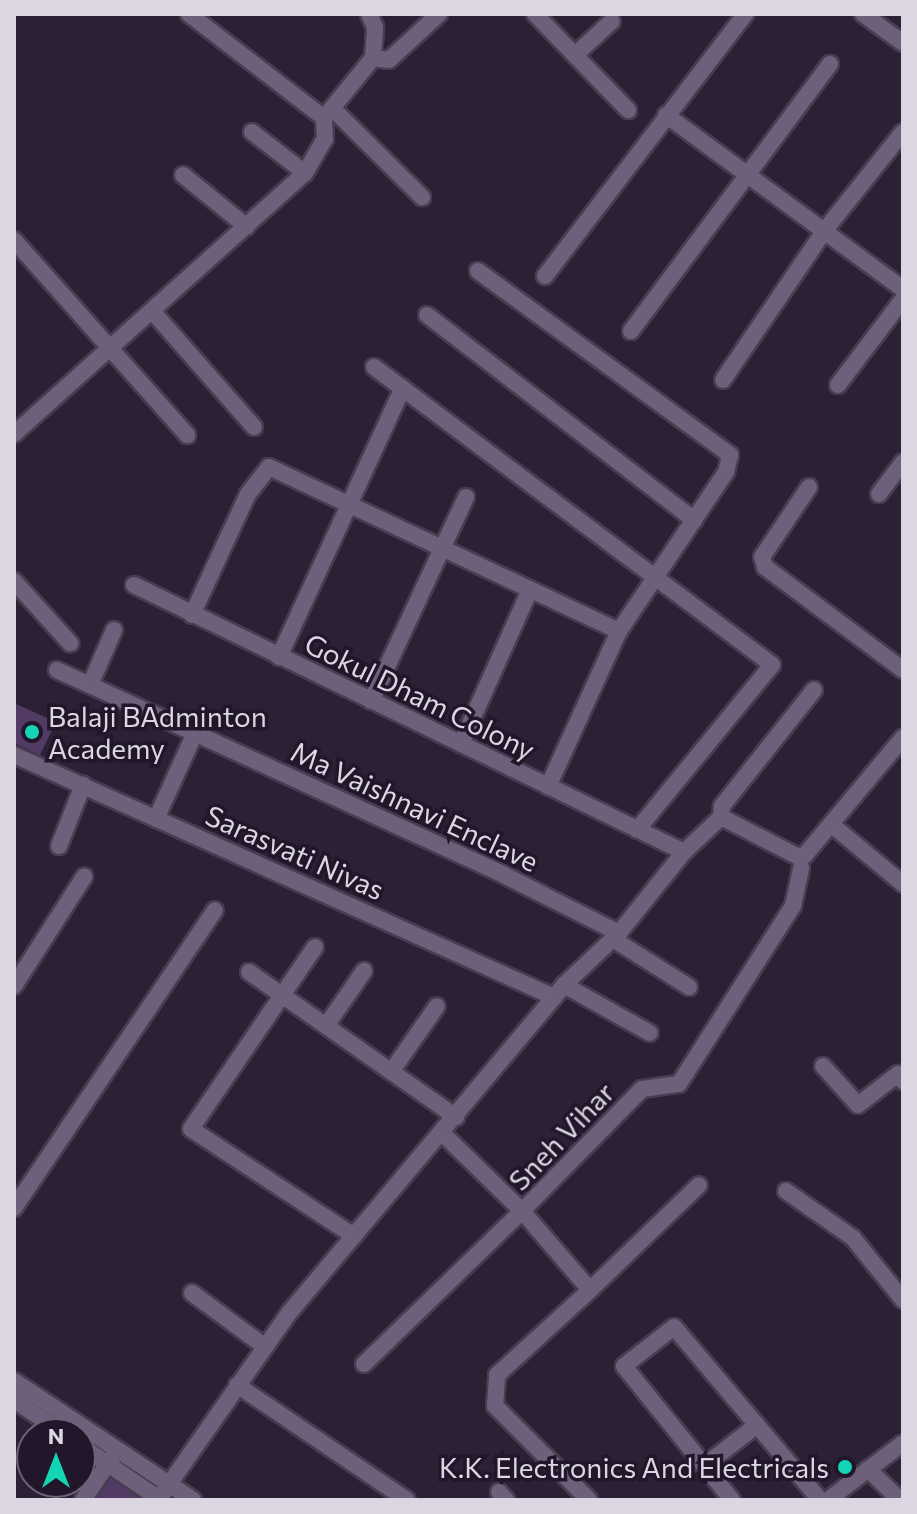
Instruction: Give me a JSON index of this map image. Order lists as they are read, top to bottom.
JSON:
{
  "streets": {
    "street": [
      "Gokul Dham Colony",
      "Ma Vaishnavi Enclave",
      "Sarasvati Nivas",
      "Sneh Vihar"
    ]
  },
  "places": ["Balaji BAdminton Academy", "K.K. Electronics And Electricals"],
  "north": "top"
}
